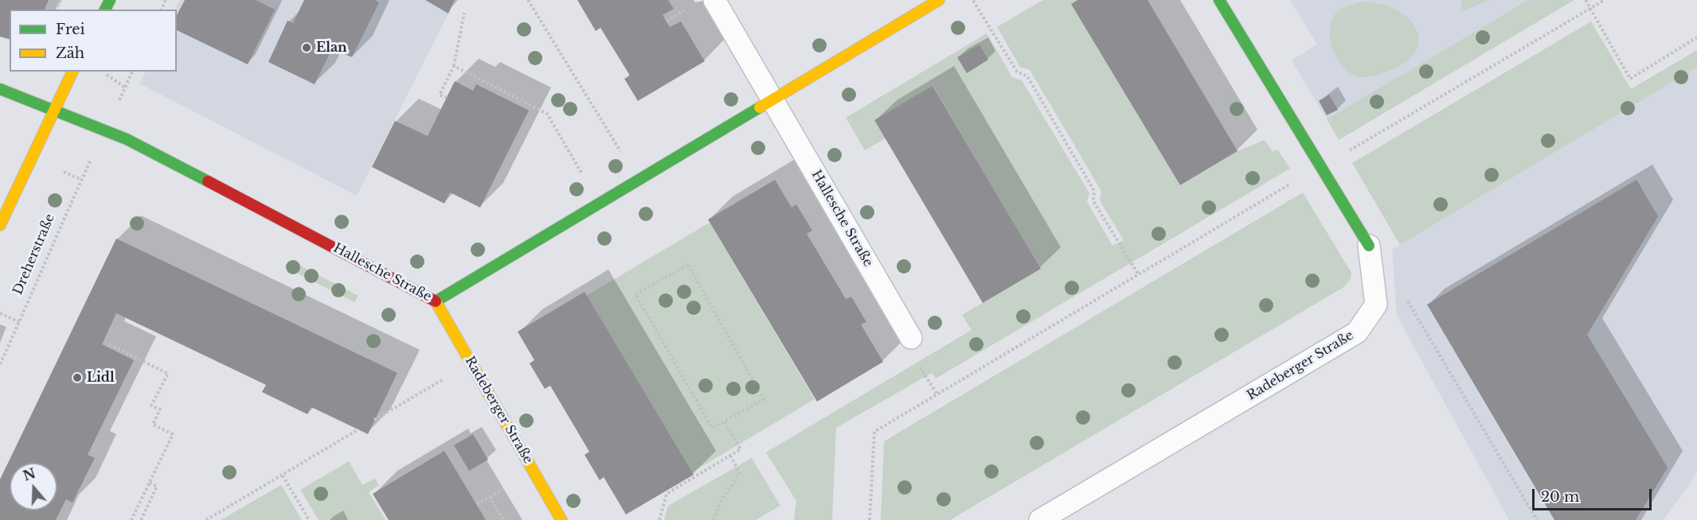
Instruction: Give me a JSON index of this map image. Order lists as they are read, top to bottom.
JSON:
{
  "streets": {
    "street": ["Hallesche Straße", "Radeberger Straße"],
    "path": ["Dreherstraße"]
  },
  "crossings": [
    ["Hallesche Straße", "Radeberger Straße"]
  ],
  "places": ["Elan", "Lidl"],
  "legend": ["Frei", "Zäh"],
  "scale_bar": "20 m",
  "north": "top"
}
